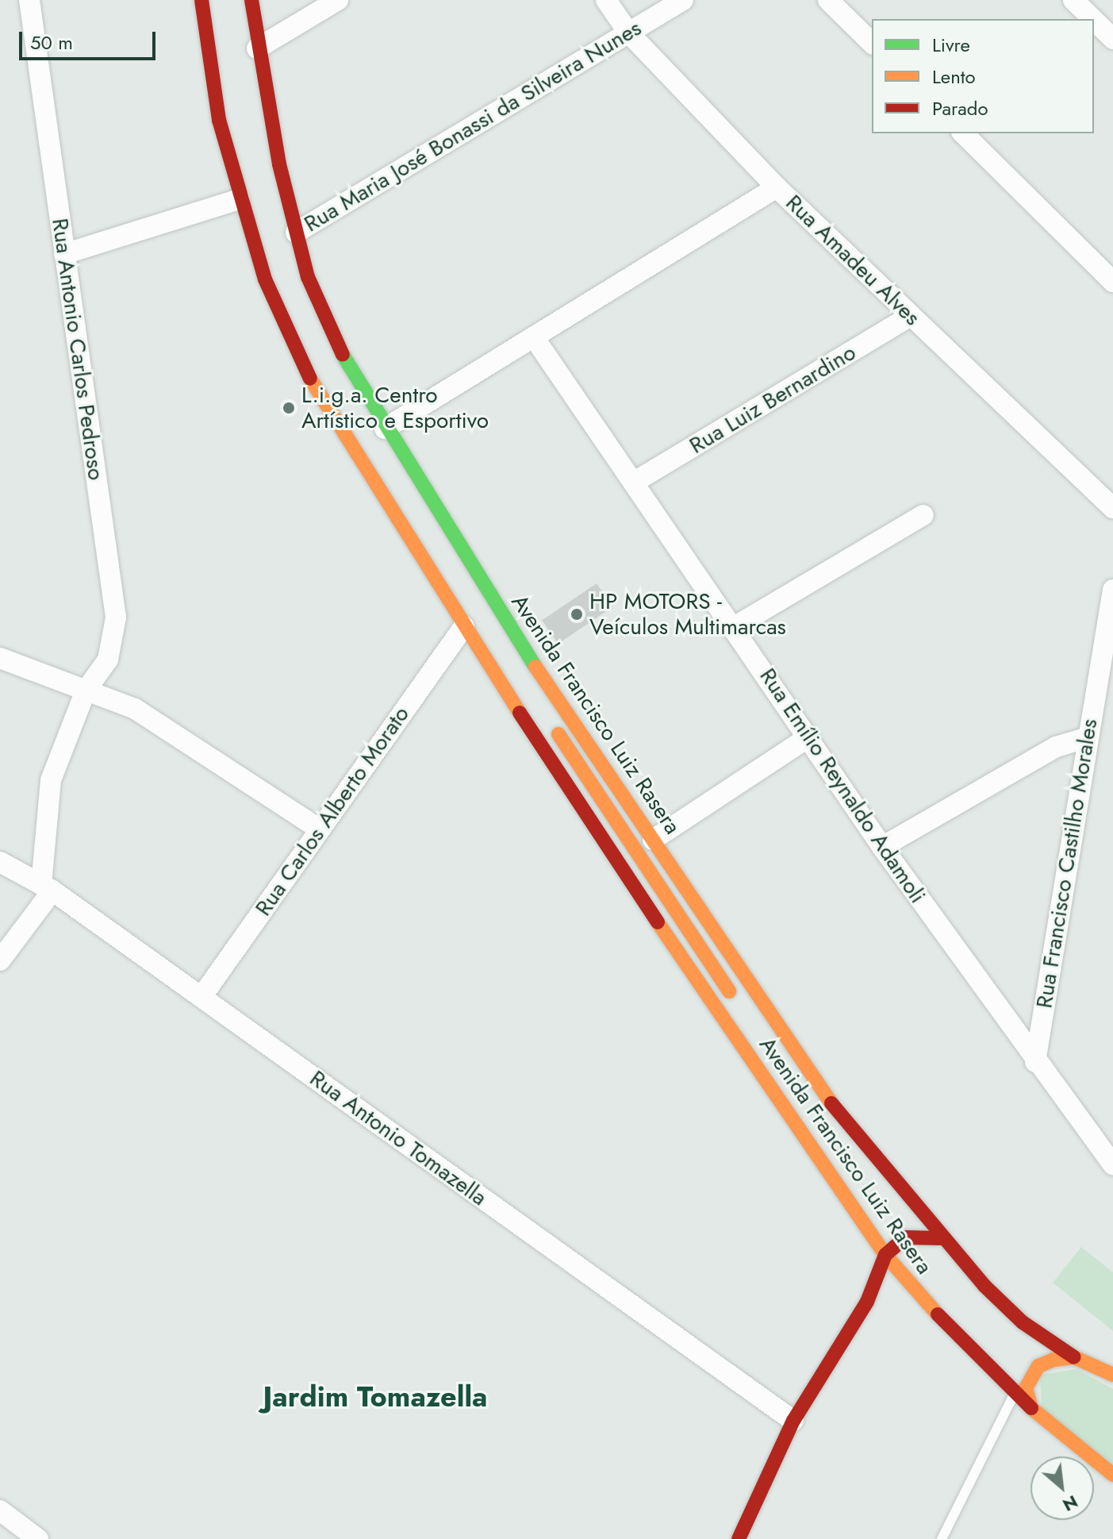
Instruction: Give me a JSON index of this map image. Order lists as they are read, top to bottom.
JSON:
{
  "streets": {
    "street": [
      "Rua Maria José Bonassi da Silveira Nunes",
      "Rua Amadeu Alves",
      "Rua Antonio Carlos Pedroso",
      "Rua Luiz Bernardino",
      "Avenida Francisco Luiz Rasera",
      "Rua Emílio Reynaldo Adamoli",
      "Rua Carlos Alberto Morato",
      "Rua Francisco Castilho Morales",
      "Rua Antonio Tomazella"
    ]
  },
  "crossings": [
    ["Rua Maria José Bonassi da Silveira Nunes", "Rua Amadeu Alves"],
    ["Rua Maria José Bonassi da Silveira Nunes", "Avenida Francisco Luiz Rasera"],
    ["Rua Amadeu Alves", "Rua Luiz Bernardino"],
    ["Rua Antonio Carlos Pedroso", "Rua Antonio Tomazella"],
    ["Rua Luiz Bernardino", "Rua Emílio Reynaldo Adamoli"],
    ["Avenida Francisco Luiz Rasera", "Rua Carlos Alberto Morato"],
    ["Rua Emílio Reynaldo Adamoli", "Rua Francisco Castilho Morales"],
    ["Rua Carlos Alberto Morato", "Rua Antonio Tomazella"]
  ],
  "districts": ["Jardim Tomazella"],
  "places": ["L.i.g.a. Centro Artístico e Esportivo", "HP MOTORS - Veículos Multimarcas"],
  "legend": ["Livre", "Lento", "Parado"],
  "scale_bar": "50 m",
  "north": "bottom right"
}
